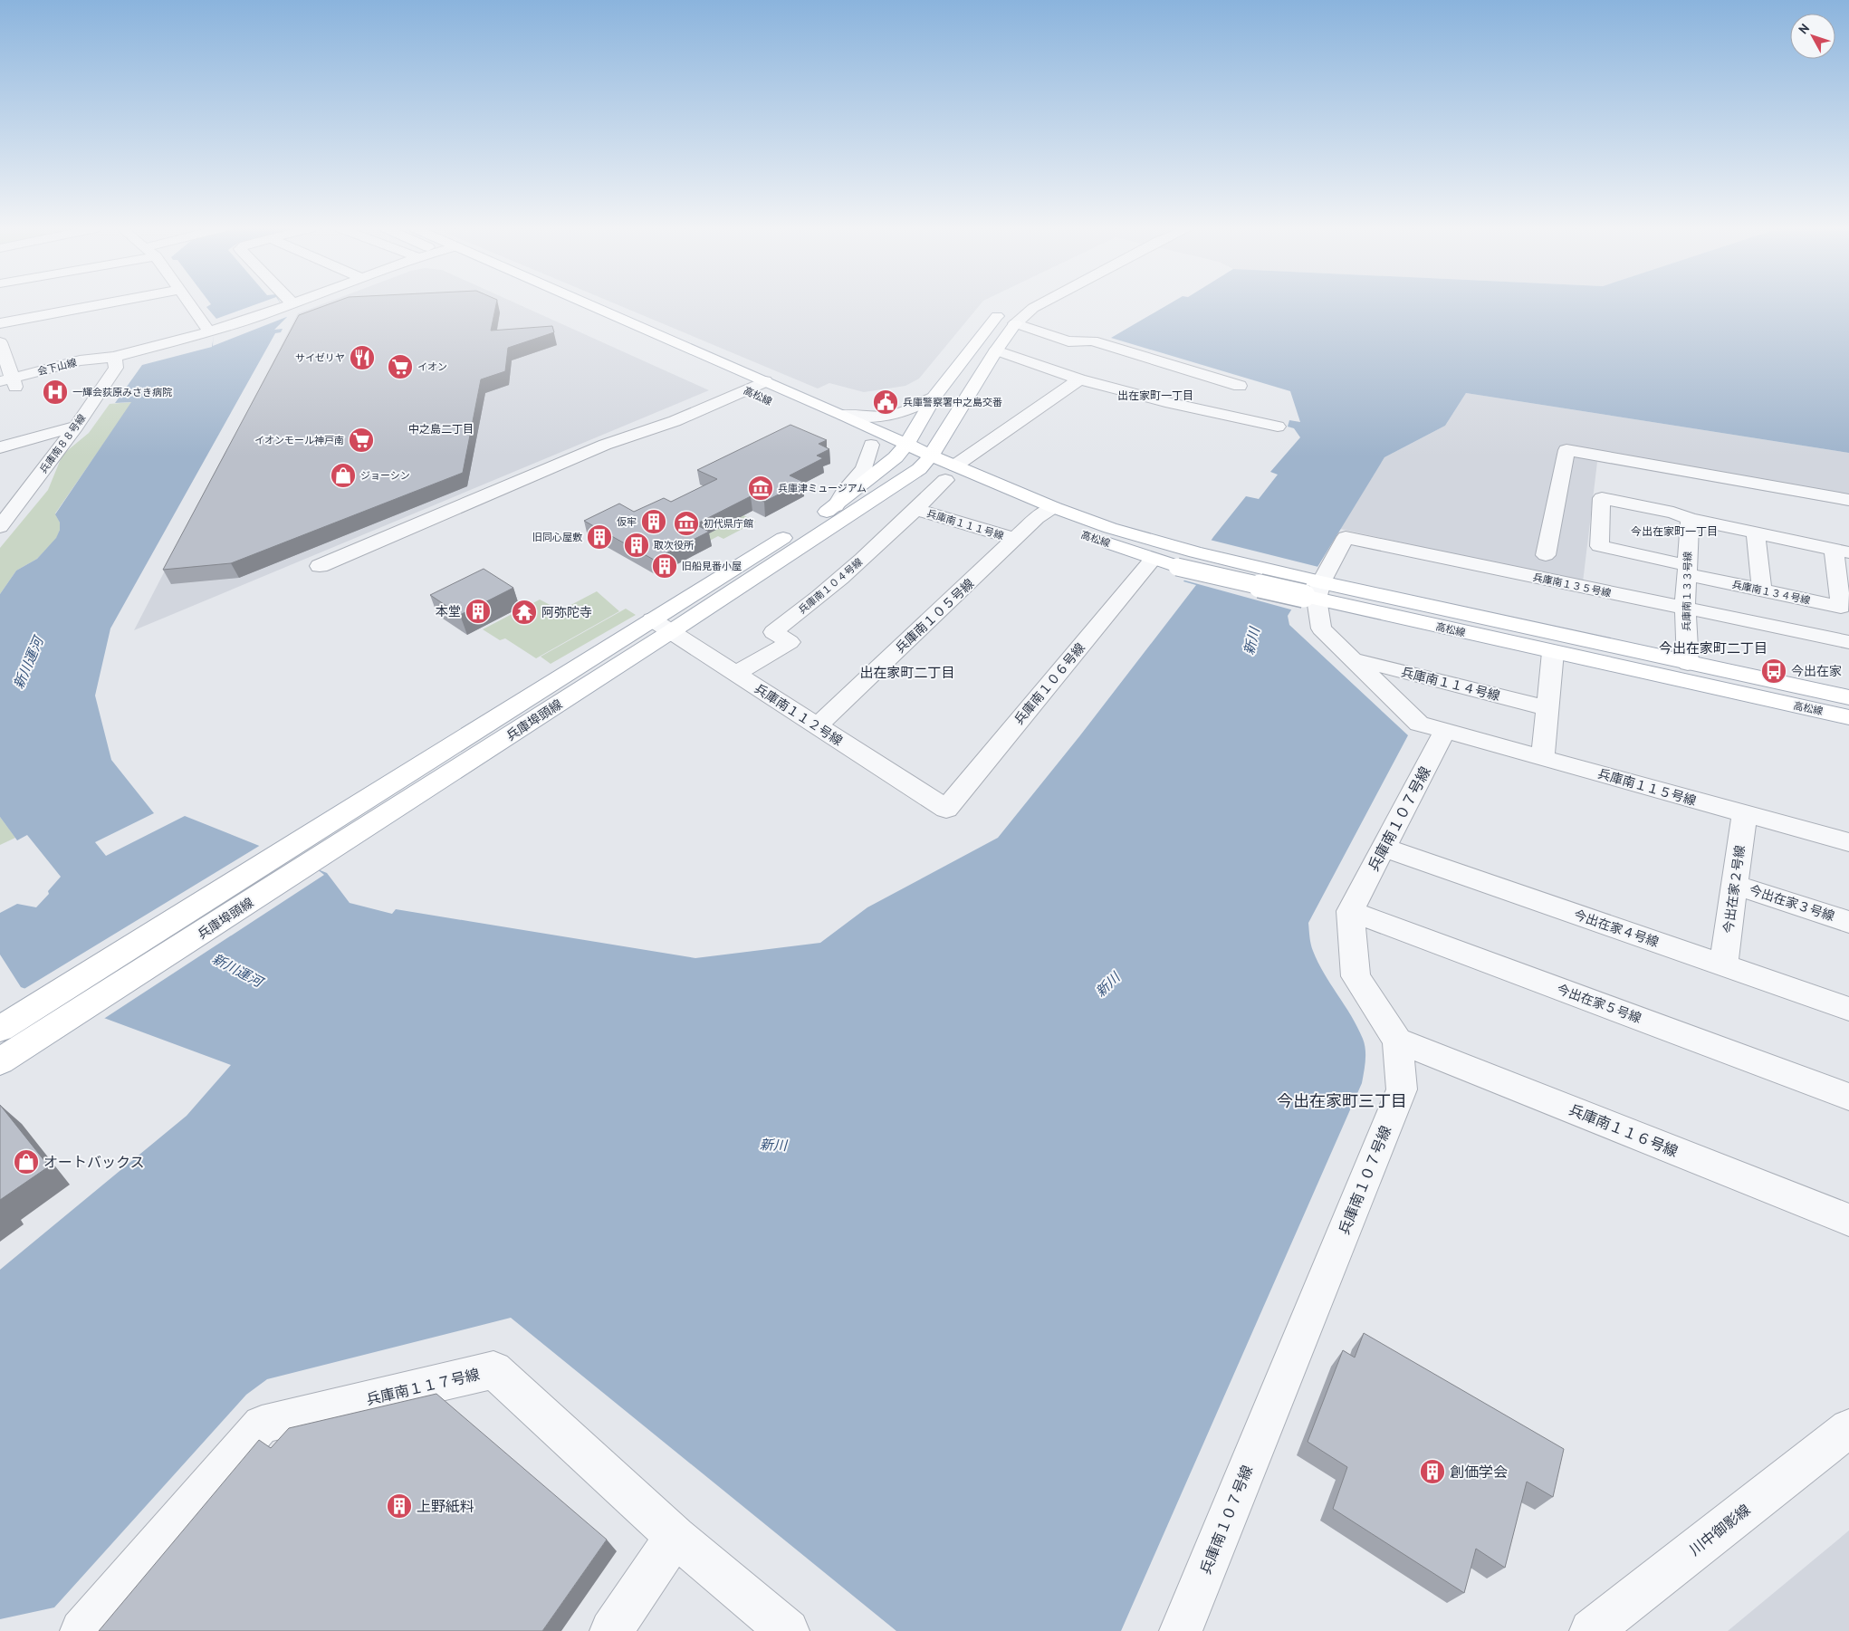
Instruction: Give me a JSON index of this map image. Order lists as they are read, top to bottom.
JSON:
{
  "streets": {
    "main road": ["高松線", "兵庫埠頭線"],
    "street": [
      "会下山線",
      "兵庫南８８号線",
      "兵庫南１１１号線",
      "兵庫南１３５号線",
      "兵庫南１０４号線",
      "兵庫南１３３号線",
      "兵庫南１３４号線",
      "兵庫南１０５号線",
      "兵庫南１０６号線",
      "兵庫南１１４号線",
      "兵庫南１１２号線",
      "兵庫南１１５号線",
      "兵庫南１０７号線",
      "今出在家２号線",
      "今出在家３号線",
      "今出在家４号線",
      "今出在家５号線",
      "兵庫南１１６号線",
      "兵庫南１１７号線",
      "川中御影線"
    ]
  },
  "crossings": [
    ["会下山線", "兵庫南８８号線"],
    ["高松線", "兵庫南１３５号線"],
    ["高松線", "兵庫南１０４号線"],
    ["高松線", "兵庫南１３３号線"],
    ["高松線", "兵庫南１０５号線"],
    ["高松線", "兵庫南１０６号線"],
    ["高松線", "兵庫埠頭線"],
    ["兵庫南１１１号線", "兵庫南１０４号線"],
    ["兵庫南１１１号線", "兵庫南１０５号線"],
    ["兵庫南１３５号線", "兵庫南１３３号線"],
    ["兵庫南１０４号線", "兵庫南１１２号線"],
    ["兵庫南１３３号線", "兵庫南１３４号線"],
    ["兵庫南１０５号線", "兵庫南１１２号線"],
    ["兵庫南１０６号線", "兵庫南１１２号線"],
    ["兵庫南１１２号線", "兵庫埠頭線"],
    ["兵庫南１１５号線", "兵庫南１０７号線"],
    ["兵庫南１１５号線", "今出在家２号線"],
    ["兵庫南１０７号線", "今出在家４号線"],
    ["兵庫南１０７号線", "今出在家５号線"],
    ["兵庫南１０７号線", "兵庫南１１６号線"],
    ["今出在家２号線", "今出在家３号線"],
    ["今出在家２号線", "今出在家４号線"]
  ],
  "districts": [
    "出在家町一丁目",
    "中之島二丁目",
    "今出在家町一丁目",
    "今出在家町二丁目",
    "出在家町二丁目",
    "今出在家町三丁目"
  ],
  "water": ["新川", "新川運河"],
  "places": {
    "restaurant": ["サイゼリヤ"],
    "supermarket": ["イオン", "イオンモール神戸南"],
    "hospital": ["一輝会荻原みさき病院"],
    "public building": ["兵庫警察署中之島交番"],
    "shop": ["ジョーシン", "オートバックス"],
    "museum": ["兵庫津ミュージアム", "初代県庁館"],
    "building": [
      "仮牢",
      "旧同心屋敷",
      "取次役所",
      "旧船見番小屋",
      "本堂",
      "創価学会",
      "上野紙料"
    ],
    "temple": ["阿弥陀寺"],
    "bus stop": ["今出在家"]
  },
  "north": "top left"
}
